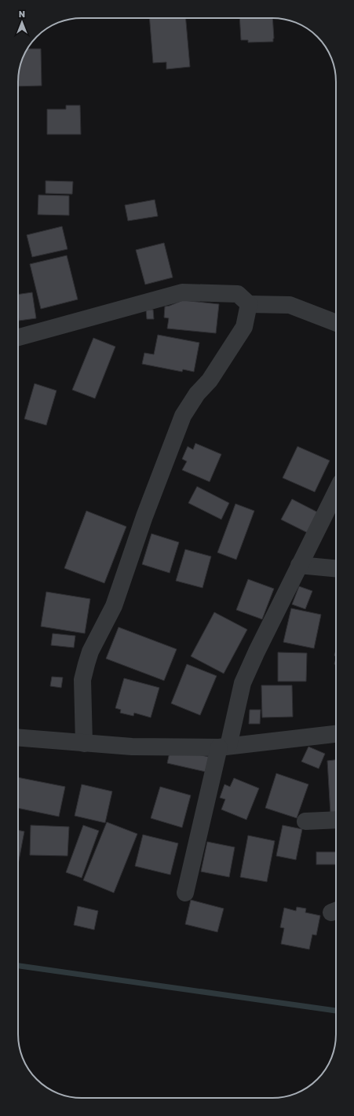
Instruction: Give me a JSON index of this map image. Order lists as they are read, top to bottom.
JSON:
{
  "north": "top"
}
